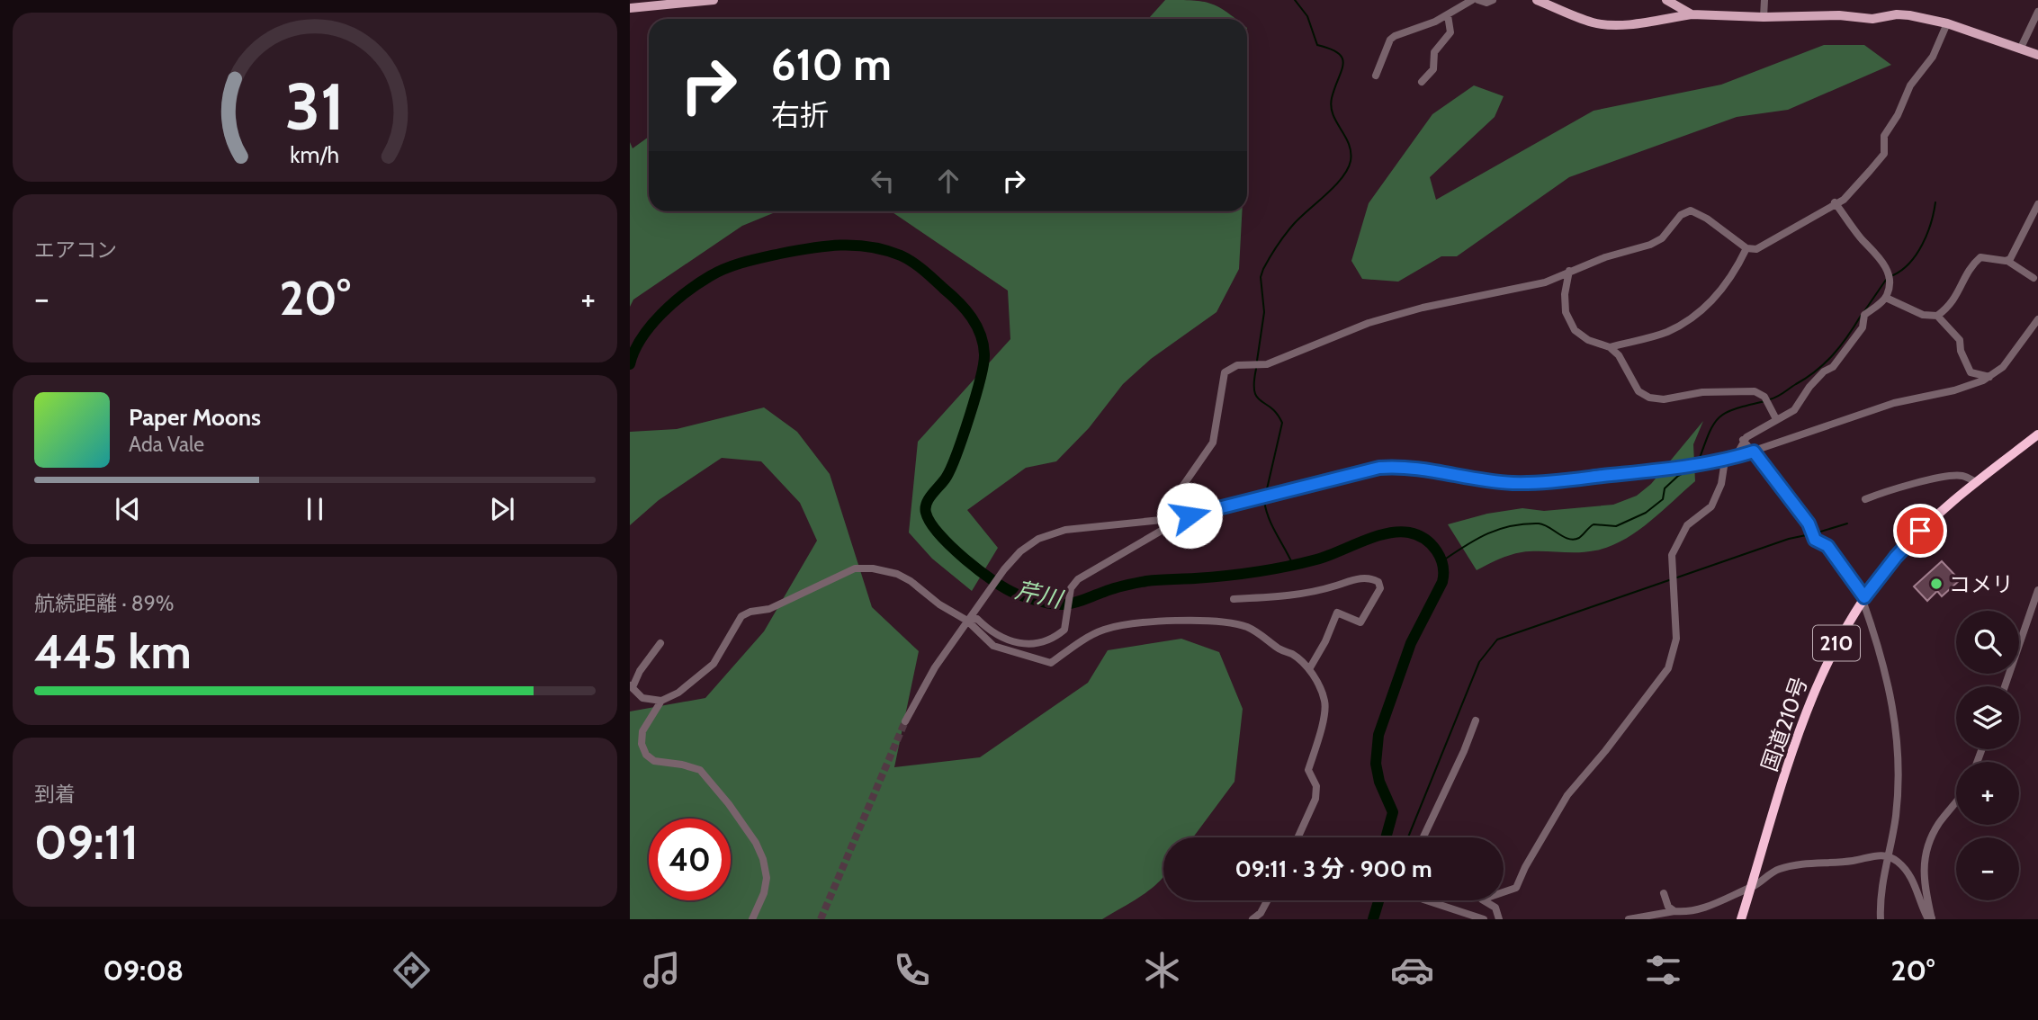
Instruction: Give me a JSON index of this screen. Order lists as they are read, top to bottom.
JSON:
{
  "streets": {
    "highway": ["210", "国道210号"]
  },
  "water": ["芹川"],
  "places": ["コメリ"],
  "page": {
    "turn": ["610 m", "右折"],
    "tile": [
      "エアコン",
      ["航続距離 · 89%", "445 km"],
      ["到着", "09:11"]
    ],
    "heat": ["−", "20°", "+"],
    "song": ["Paper Moons", "Ada Vale"],
    "map_buttons": ["+", "−"],
    "limit": "40",
    "trip": "09:11 · 3 分 · 900 m",
    "tabs": ["09:08", "20°"],
    "gauge": ["31", "km/h"]
  }
}
